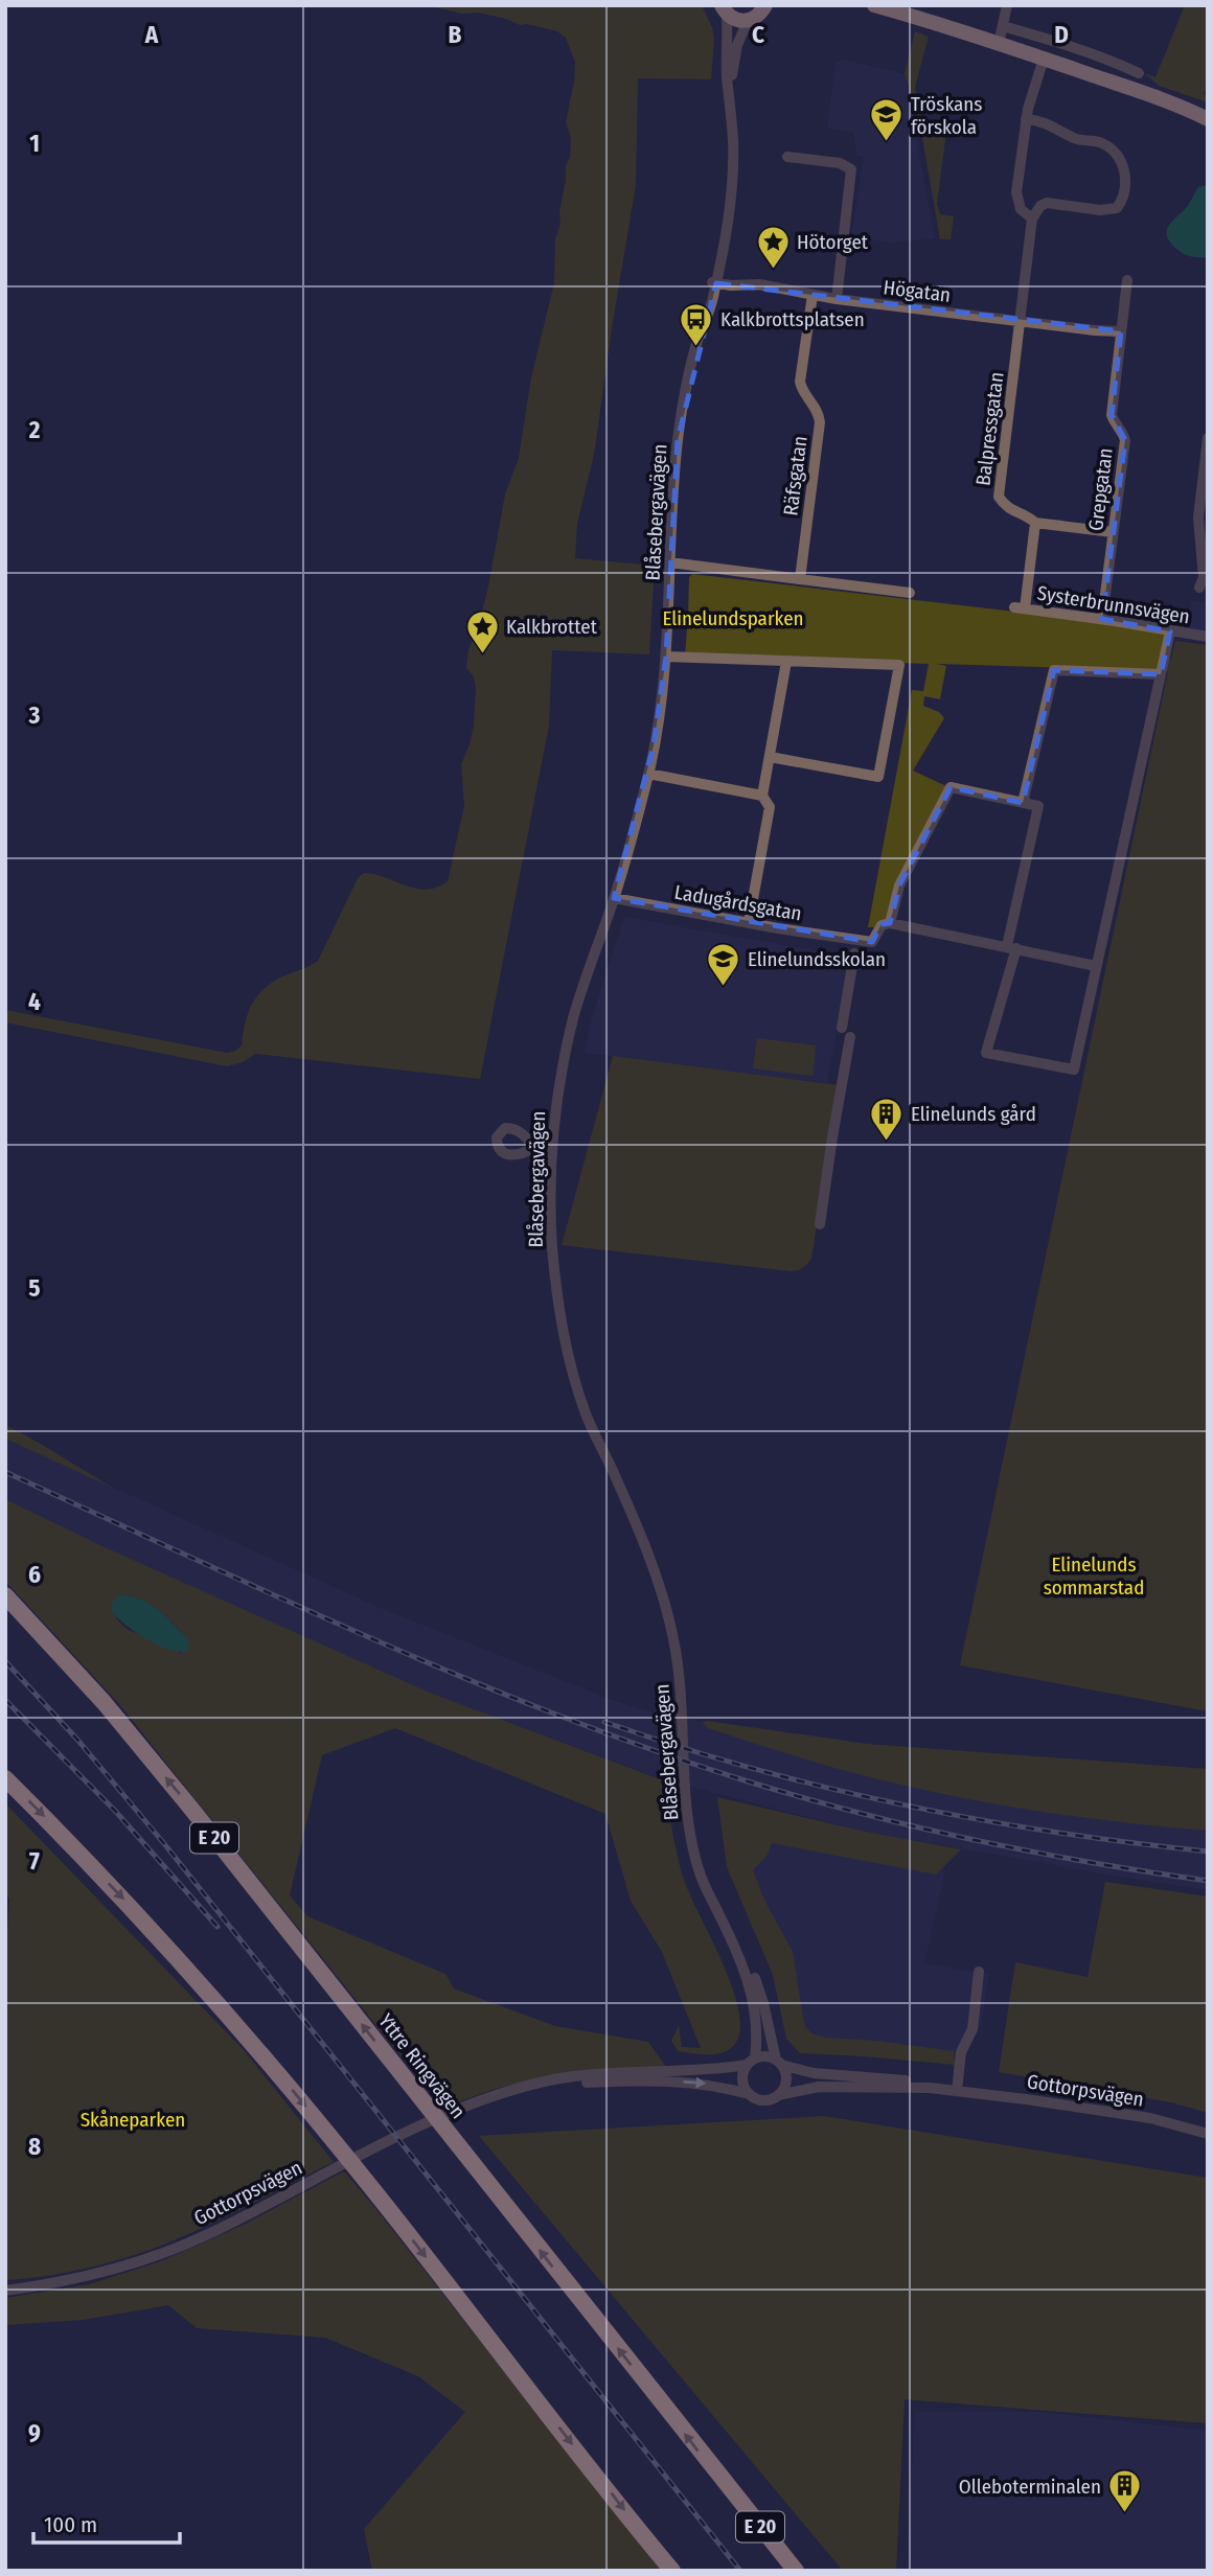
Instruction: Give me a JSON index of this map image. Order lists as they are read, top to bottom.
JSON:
{
  "streets": {
    "highway": ["E 20", "Yttre Ringvägen"],
    "street": [
      "Högatan",
      "Balpressgatan",
      "Räfsgatan",
      "Grepgatan",
      "Blåsebergavägen",
      "Systerbrunnsvägen",
      "Ladugårdsgatan",
      "Gottorpsvägen"
    ]
  },
  "crossings": [
    ["Högatan", "Balpressgatan"],
    ["Högatan", "Räfsgatan"],
    ["Högatan", "Grepgatan"],
    ["Högatan", "Blåsebergavägen"],
    ["Balpressgatan", "Systerbrunnsvägen"],
    ["Grepgatan", "Systerbrunnsvägen"],
    ["Blåsebergavägen", "Ladugårdsgatan"],
    ["Blåsebergavägen", "Gottorpsvägen"]
  ],
  "parks": ["Elinelundsparken", "Elinelunds sommarstad", "Skåneparken"],
  "places": {
    "school or university": ["Tröskans förskola", "Elinelundsskolan"],
    "place": ["Hötorget", "Kalkbrottet"],
    "bus stop": ["Kalkbrottsplatsen"],
    "building": ["Elinelunds gård", "Olleboterminalen"]
  },
  "scale_bar": "100 m",
  "grid": {
    "columns": [
      "A",
      "B",
      "C",
      "D"
    ],
    "rows": [
      "1",
      "2",
      "3",
      "4",
      "5",
      "6",
      "7",
      "8",
      "9"
    ]
  }
}
